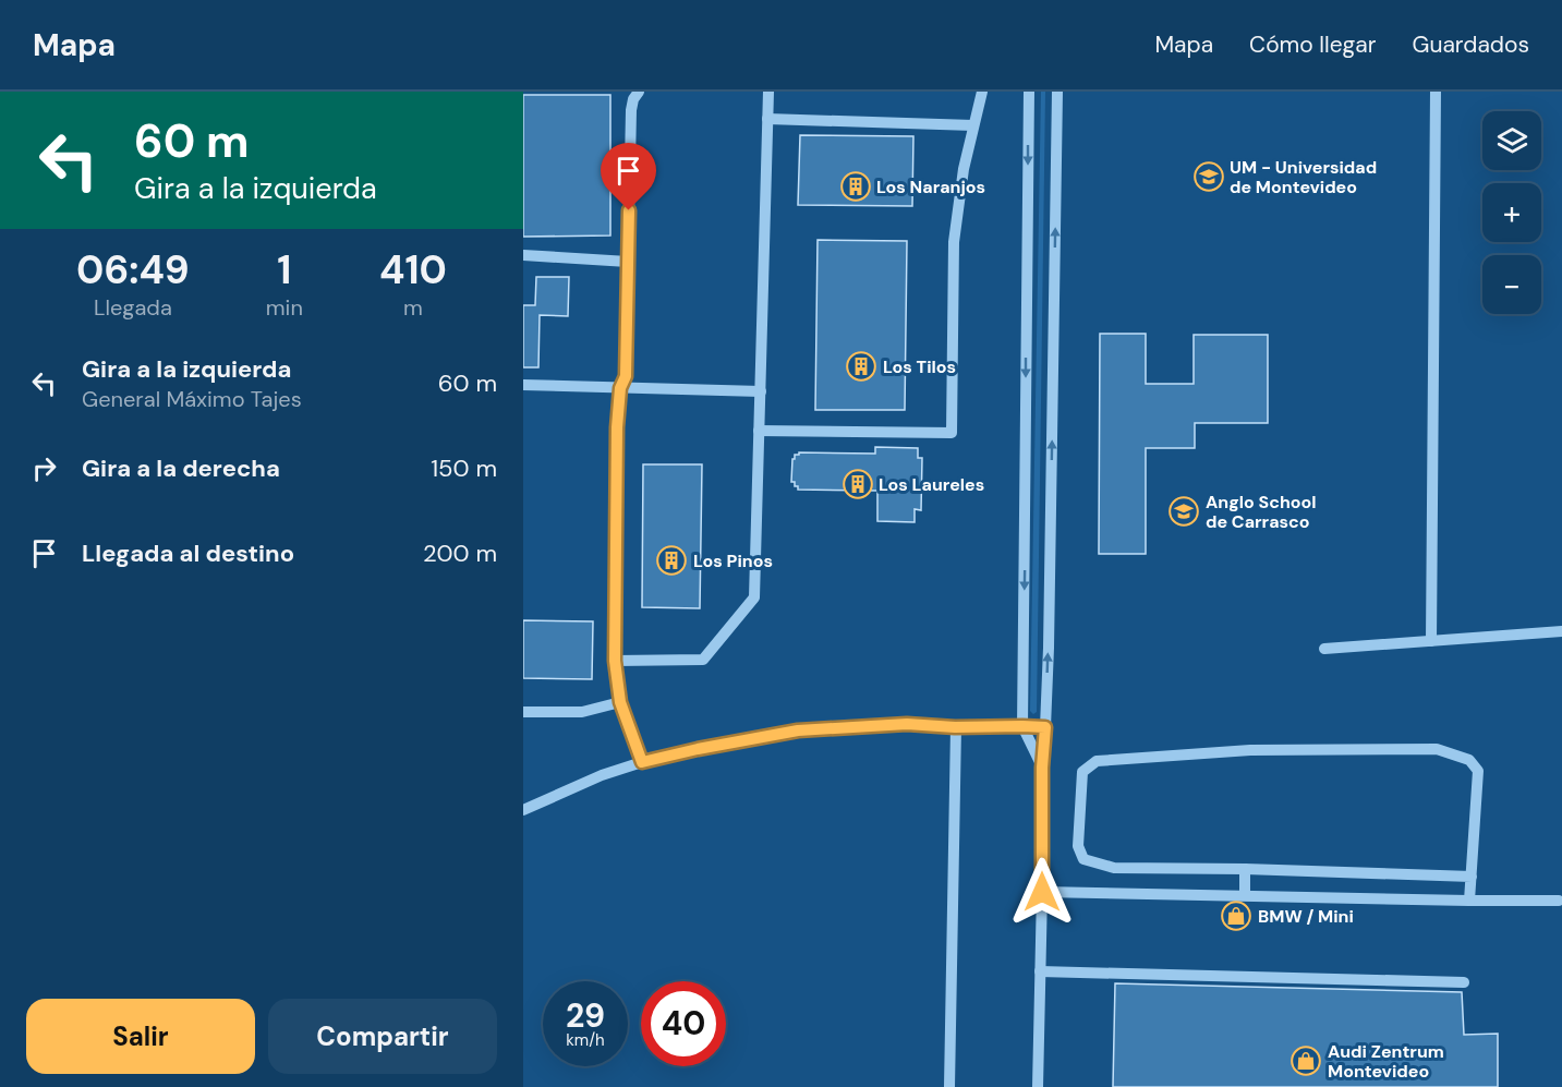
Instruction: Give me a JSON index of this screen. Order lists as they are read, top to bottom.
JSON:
{
  "places": {
    "school or university": ["UM - Universidad de Montevideo", "Anglo School de Carrasco"],
    "building": [
      "Los Naranjos",
      "Los Tilos",
      "Los Laureles",
      "Los Pinos"
    ],
    "shop": ["BMW / Mini", "Audi Zentrum Montevideo"]
  },
  "page": {
    "header": "Mapa",
    "nav": ["Mapa", "Cómo llegar", "Guardados"],
    "turn": ["60 m", "Gira a la izquierda"],
    "map_buttons": ["+", "−"],
    "eta": [
      "06:49",
      "Llegada",
      "1",
      "min",
      "410",
      "m"
    ],
    "list": [
      {
        "name": "Gira a la izquierda",
        "note": "General Máximo Tajes",
        "value": "60 m"
      },
      {
        "name": "Gira a la derecha",
        "value": "150 m"
      },
      {
        "name": "Llegada al destino",
        "value": "200 m"
      }
    ],
    "speed": "29 km/h",
    "limit": "40",
    "buttons": ["Salir", "Compartir"]
  }
}
